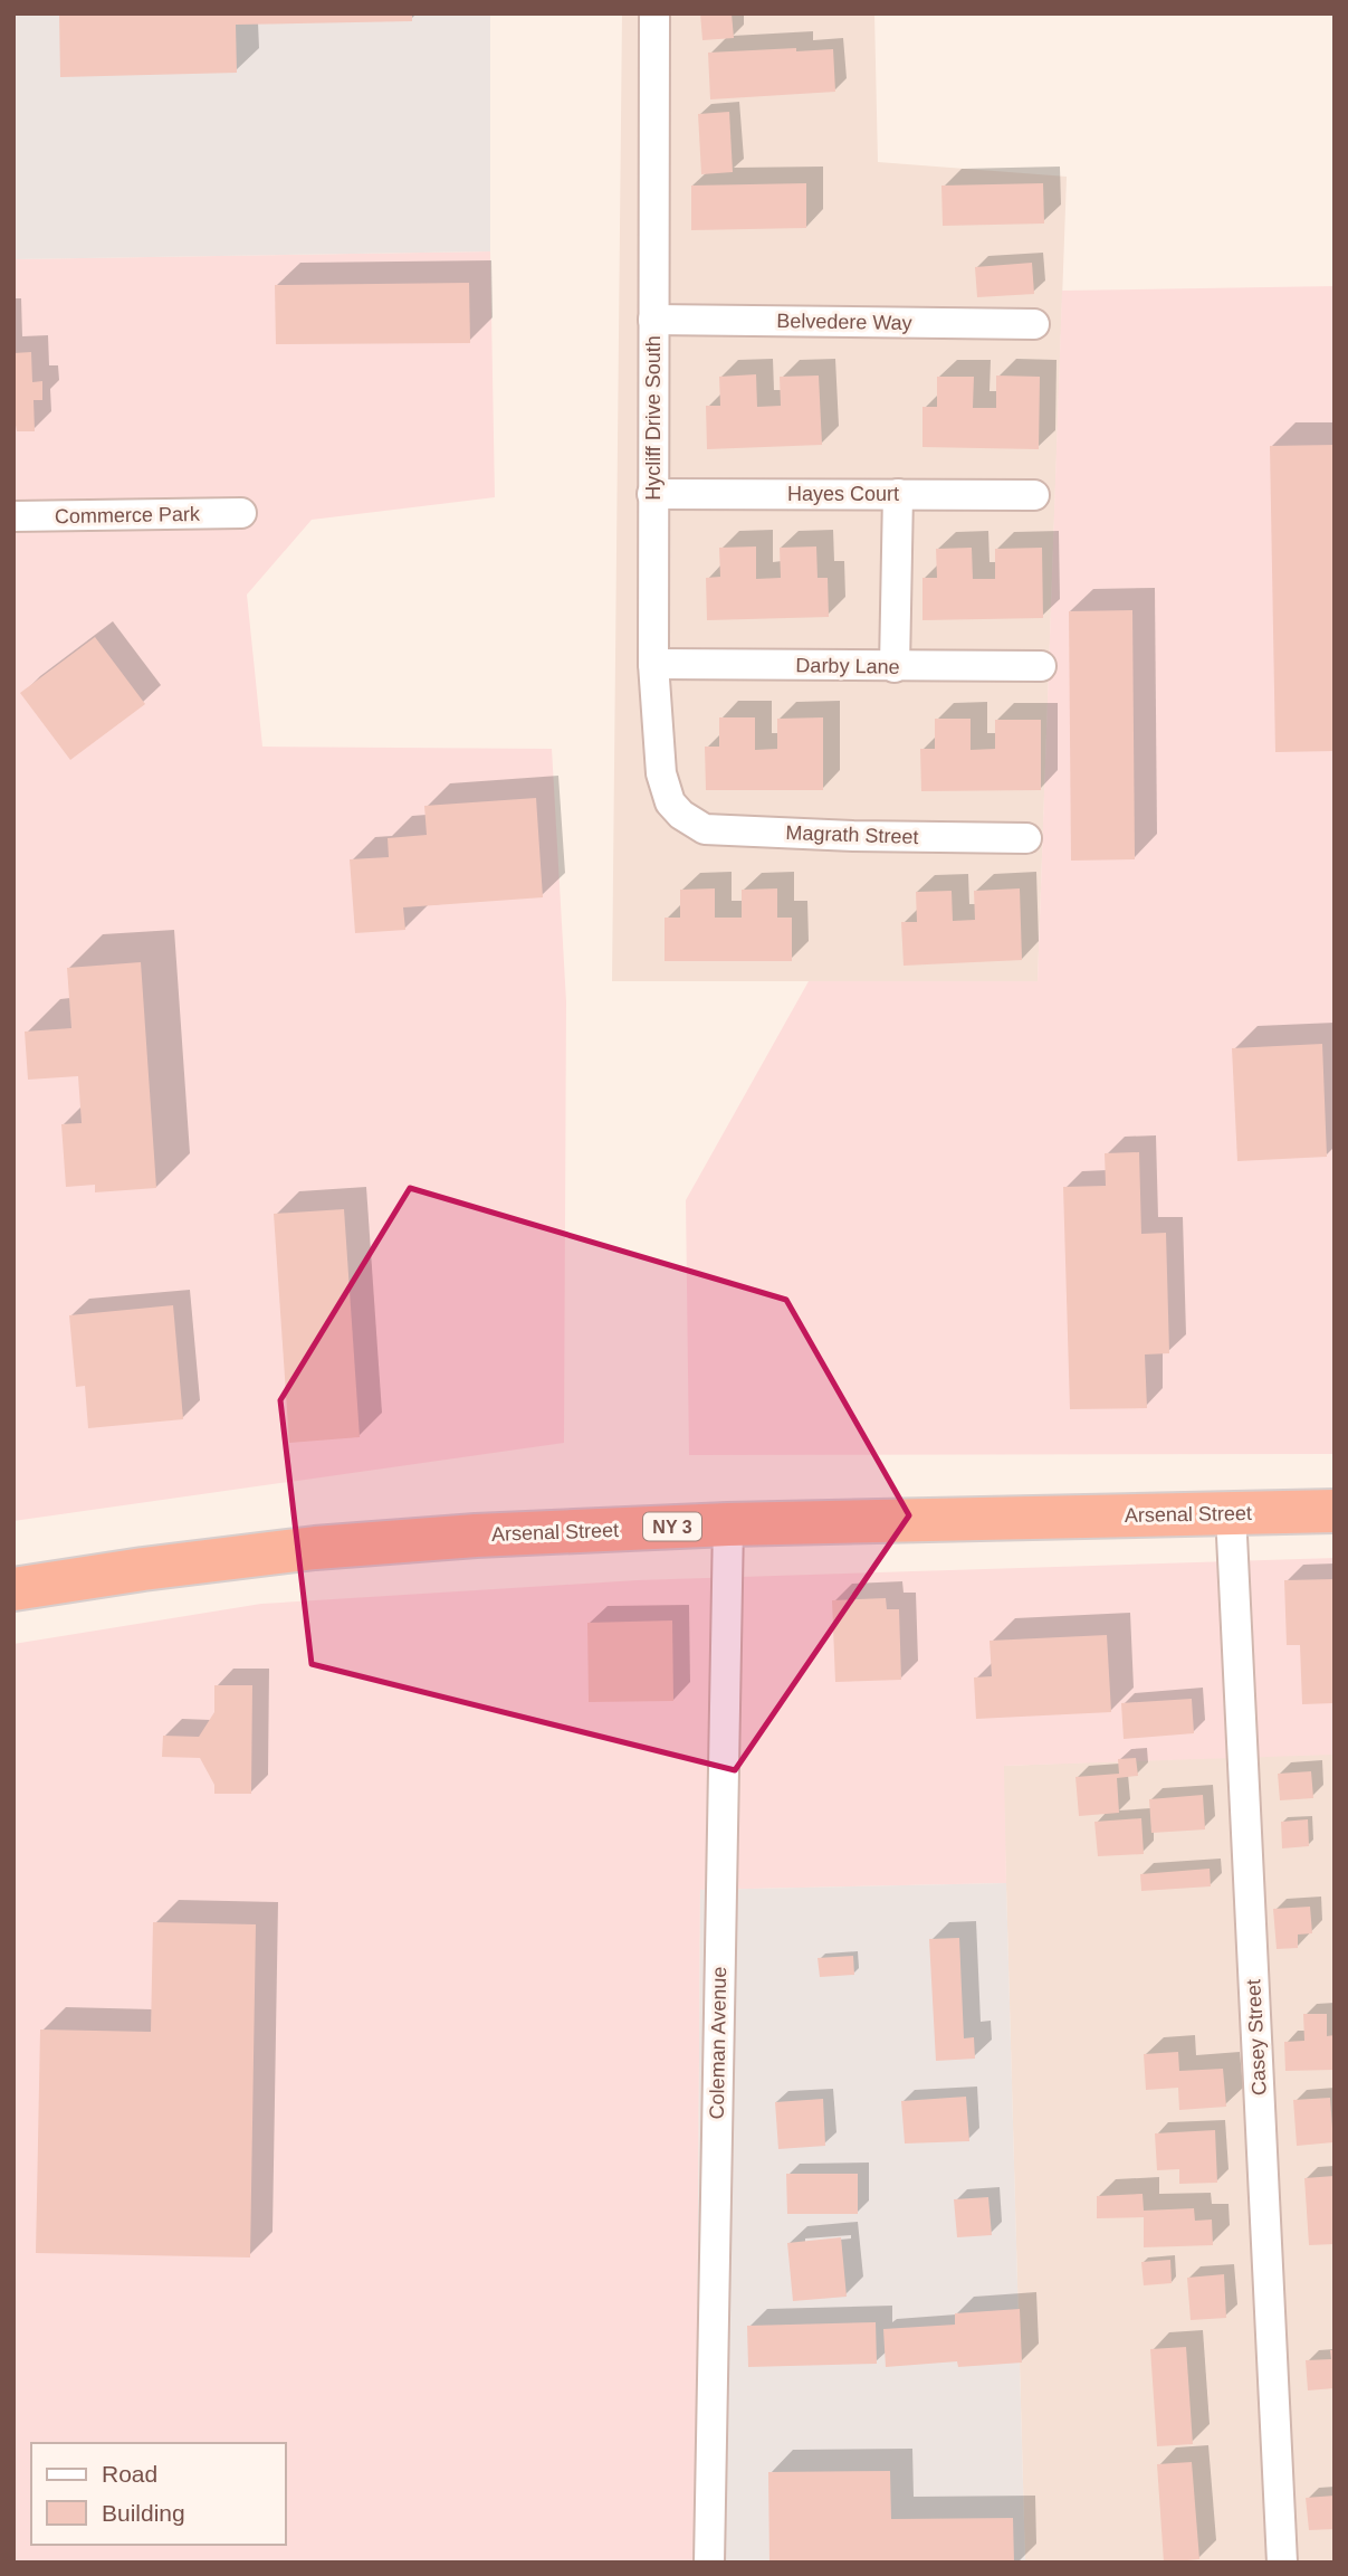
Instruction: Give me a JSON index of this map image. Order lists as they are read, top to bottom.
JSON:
{
  "streets": {
    "highway": ["Arsenal Street", "NY 3"],
    "street": [
      "Belvedere Way",
      "Hycliff Drive South",
      "Hayes Court",
      "Commerce Park",
      "Darby Lane",
      "Magrath Street",
      "Casey Street",
      "Coleman Avenue"
    ]
  },
  "crossings": [
    ["Belvedere Way", "Hycliff Drive South"],
    ["Hycliff Drive South", "Hayes Court"],
    ["Hycliff Drive South", "Darby Lane"],
    ["Hycliff Drive South", "Magrath Street"],
    ["Arsenal Street", "Casey Street"],
    ["Arsenal Street", "Coleman Avenue"]
  ],
  "legend": ["Road", "Building"]
}
